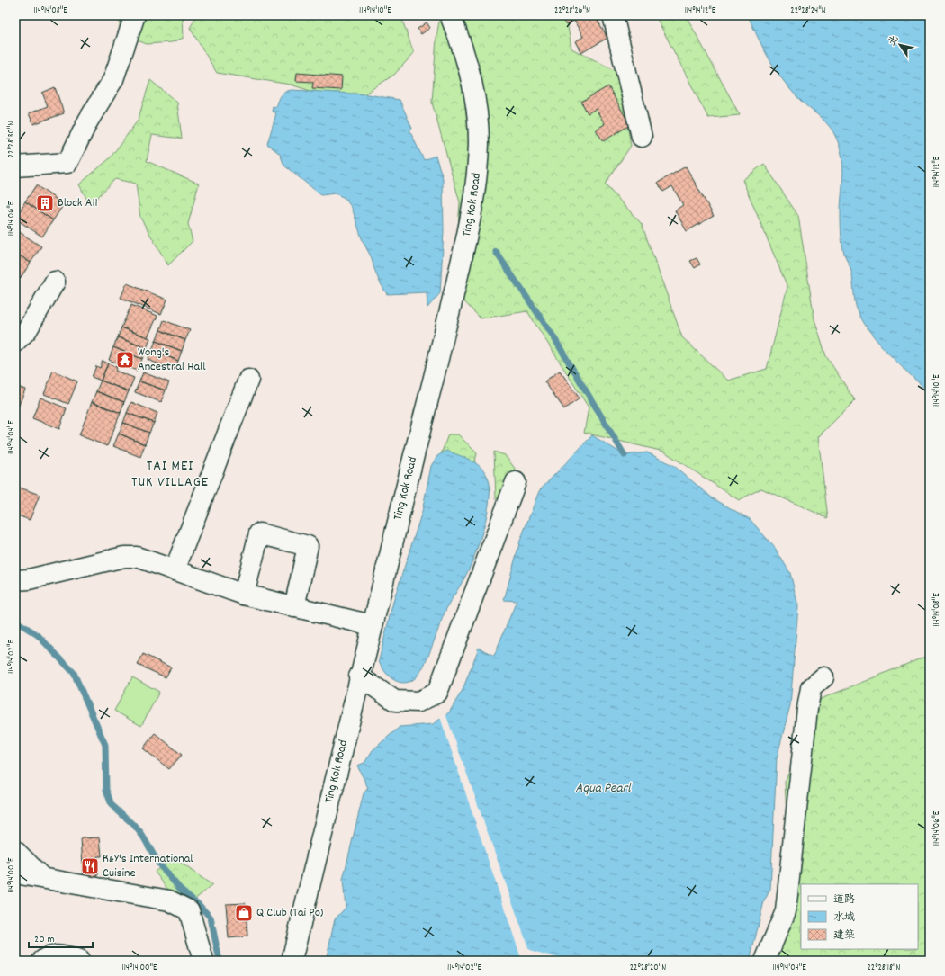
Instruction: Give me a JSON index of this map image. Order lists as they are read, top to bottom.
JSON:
{
  "streets": {
    "street": ["Ting Kok Road"]
  },
  "districts": ["TAI MEI TUK VILLAGE"],
  "water": ["Aqua Pearl"],
  "places": {
    "building": ["Block A11"],
    "temple": ["Wong's Ancestral Hall"],
    "restaurant": ["R&Y's International Cuisine"],
    "shop": ["Q Club (Tai Po)"]
  },
  "legend": ["道路", "水域", "建築"],
  "scale_bar": "20 m",
  "north": "top left",
  "coordinates": [
    "114°14'08\"E",
    "114°14'10\"E",
    "22°28'26\"N",
    "114°14'12\"E",
    "22°28'24\"N",
    "22°28'30\"N",
    "114°14'06\"E",
    "114°14'04\"E",
    "114°14'02\"E",
    "114°14'00\"E",
    "22°28'20\"N",
    "22°28'18\"N"
  ]
}
